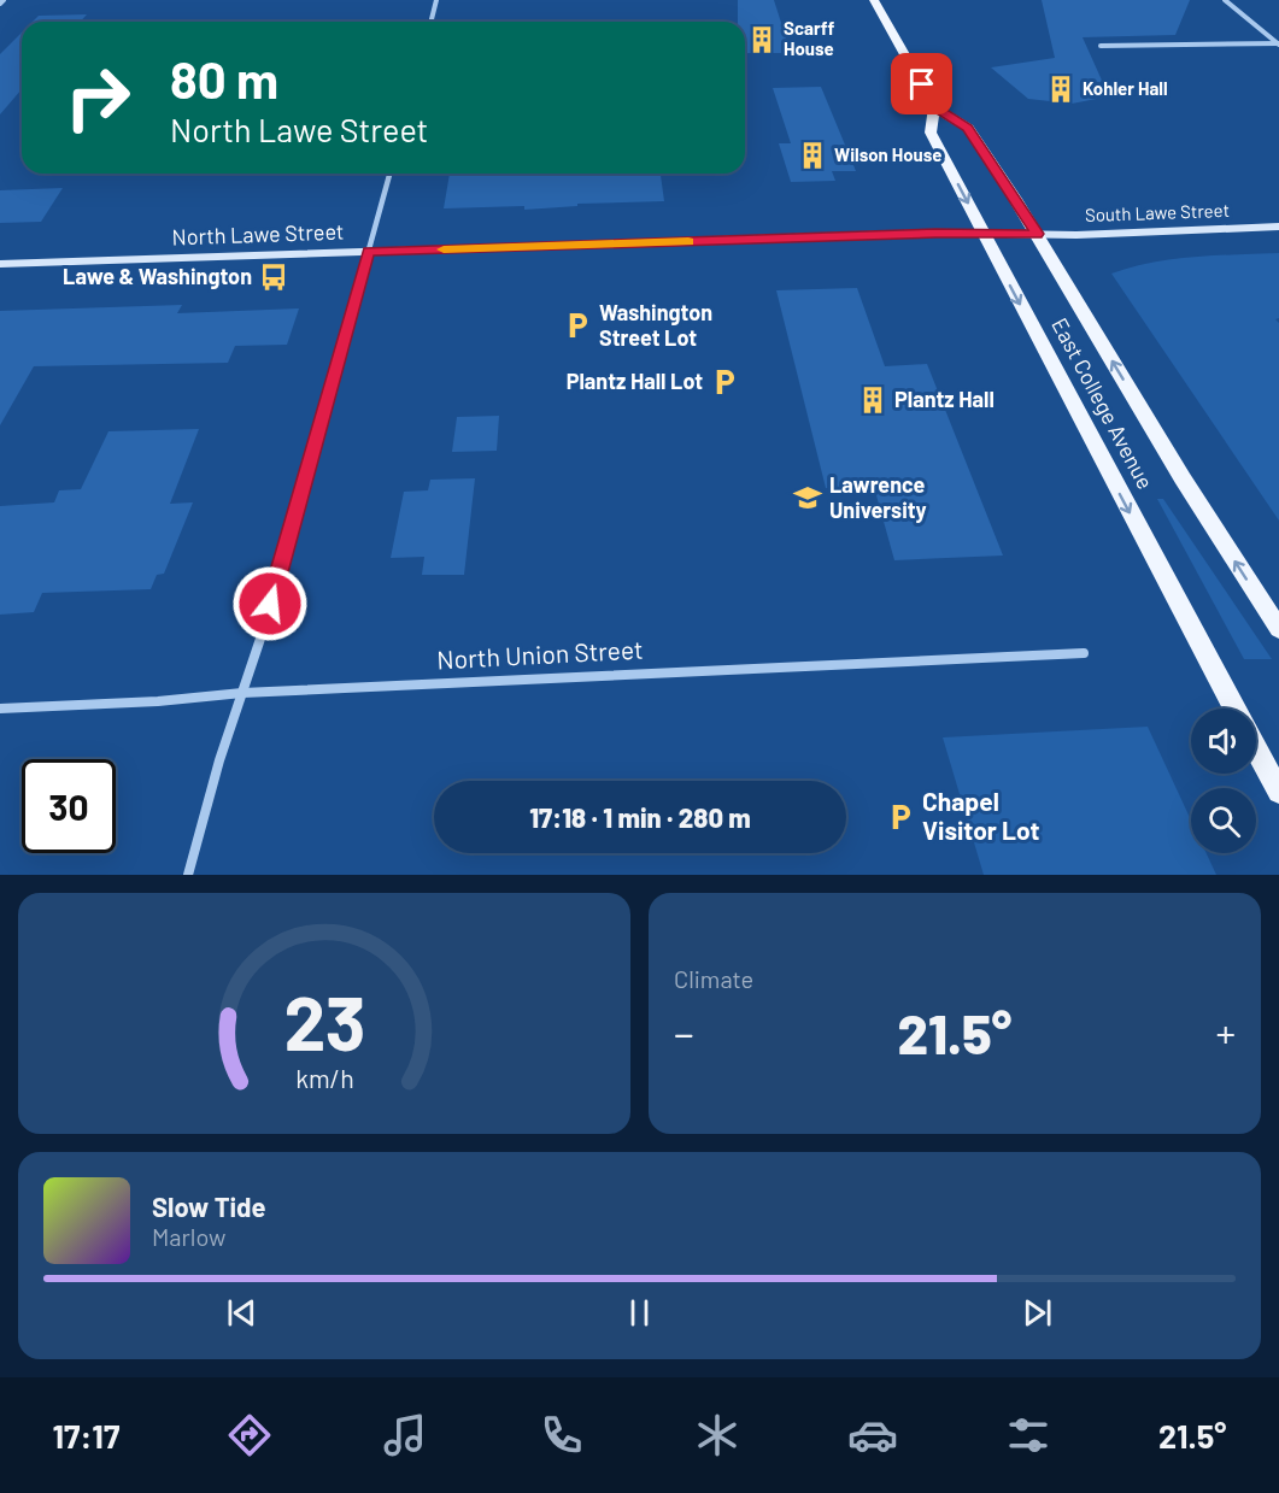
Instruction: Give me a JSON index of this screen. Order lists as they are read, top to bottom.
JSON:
{
  "streets": {
    "main road": ["South Lawe Street", "North Lawe Street", "East College Avenue"],
    "street": ["North Union Street"]
  },
  "crossings": [
    ["South Lawe Street", "North Lawe Street"],
    ["South Lawe Street", "East College Avenue"],
    ["North Lawe Street", "East College Avenue"]
  ],
  "places": {
    "building": [
      "Scarff House",
      "Kohler Hall",
      "Wilson House",
      "Plantz Hall"
    ],
    "bus stop": ["Lawe & Washington"],
    "parking": ["Washington Street Lot", "Plantz Hall Lot", "Chapel Visitor Lot"],
    "school or university": ["Lawrence University"]
  },
  "page": {
    "turn": ["80 m", "North Lawe Street"],
    "limit": "30",
    "trip": "17:18 · 1 min · 280 m",
    "tile": "Climate",
    "heat": ["−", "21.5°", "+"],
    "song": ["Slow Tide", "Marlow"],
    "tabs": ["17:17", "21.5°"],
    "gauge": ["23", "km/h"]
  }
}
